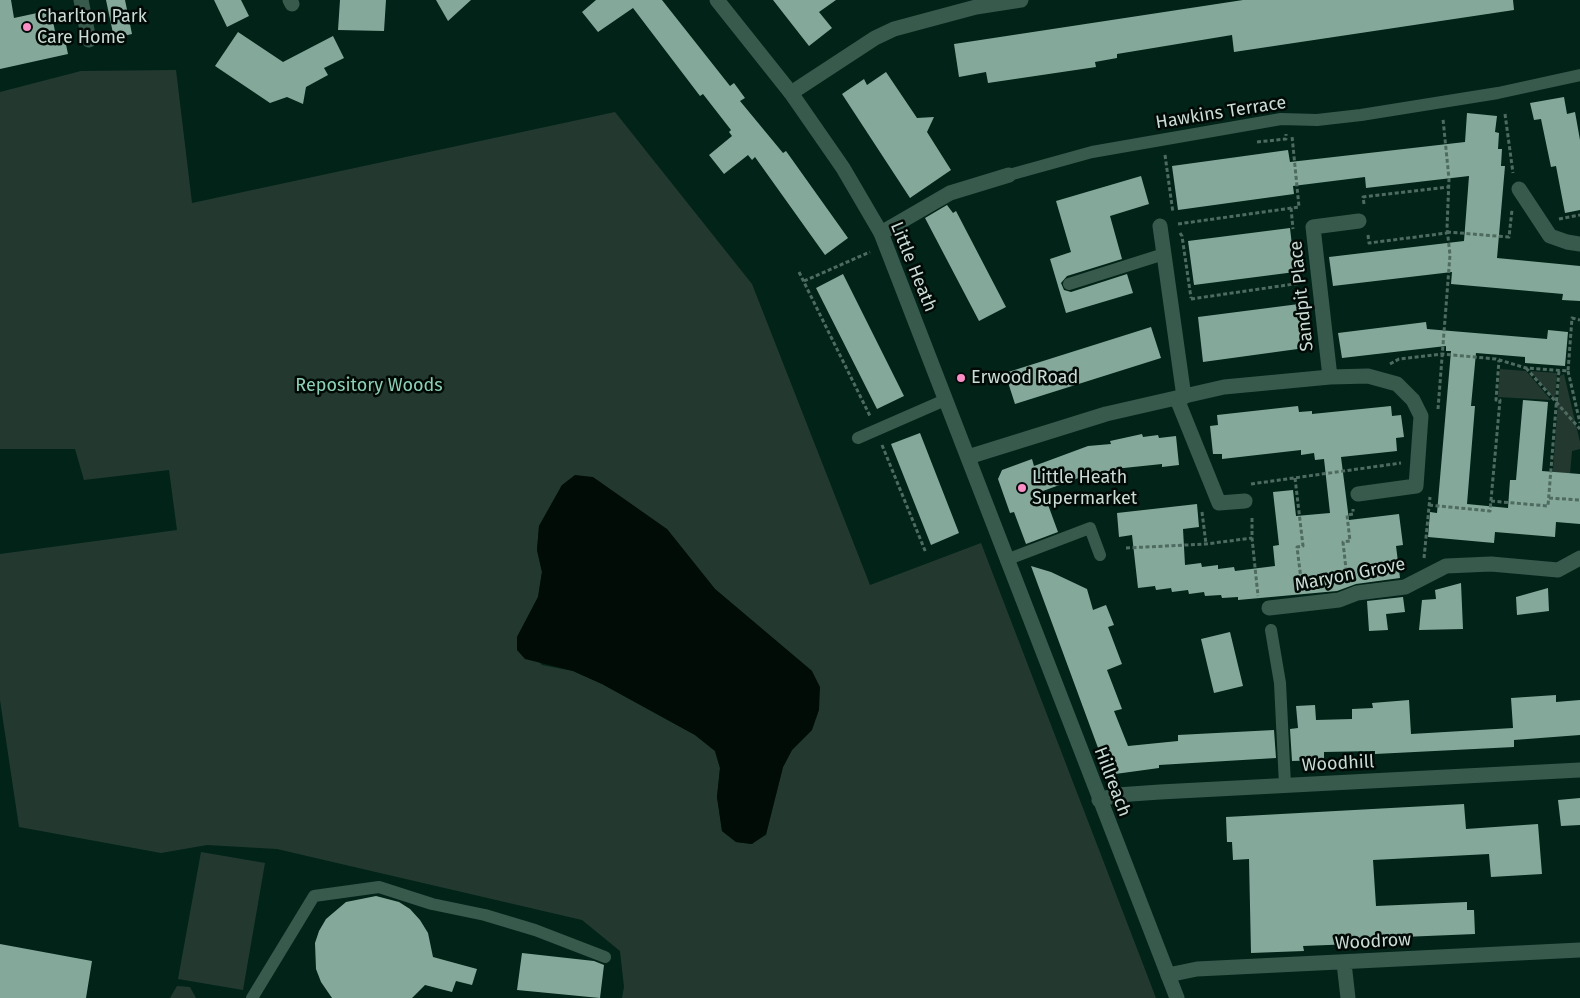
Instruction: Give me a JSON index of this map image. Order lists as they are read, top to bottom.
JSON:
{
  "streets": {
    "street": [
      "Hawkins Terrace",
      "Little Heath",
      "Sandpit Place",
      "Maryon Grove",
      "Woodhill",
      "Hillreach",
      "Woodrow"
    ]
  },
  "crossings": [
    ["Hawkins Terrace", "Little Heath"],
    ["Little Heath", "Hillreach"],
    ["Woodhill", "Hillreach"],
    ["Hillreach", "Woodrow"]
  ],
  "parks": ["Repository Woods"],
  "places": ["Charlton Park Care Home", "Erwood Road", "Little Heath Supermarket"]
}
